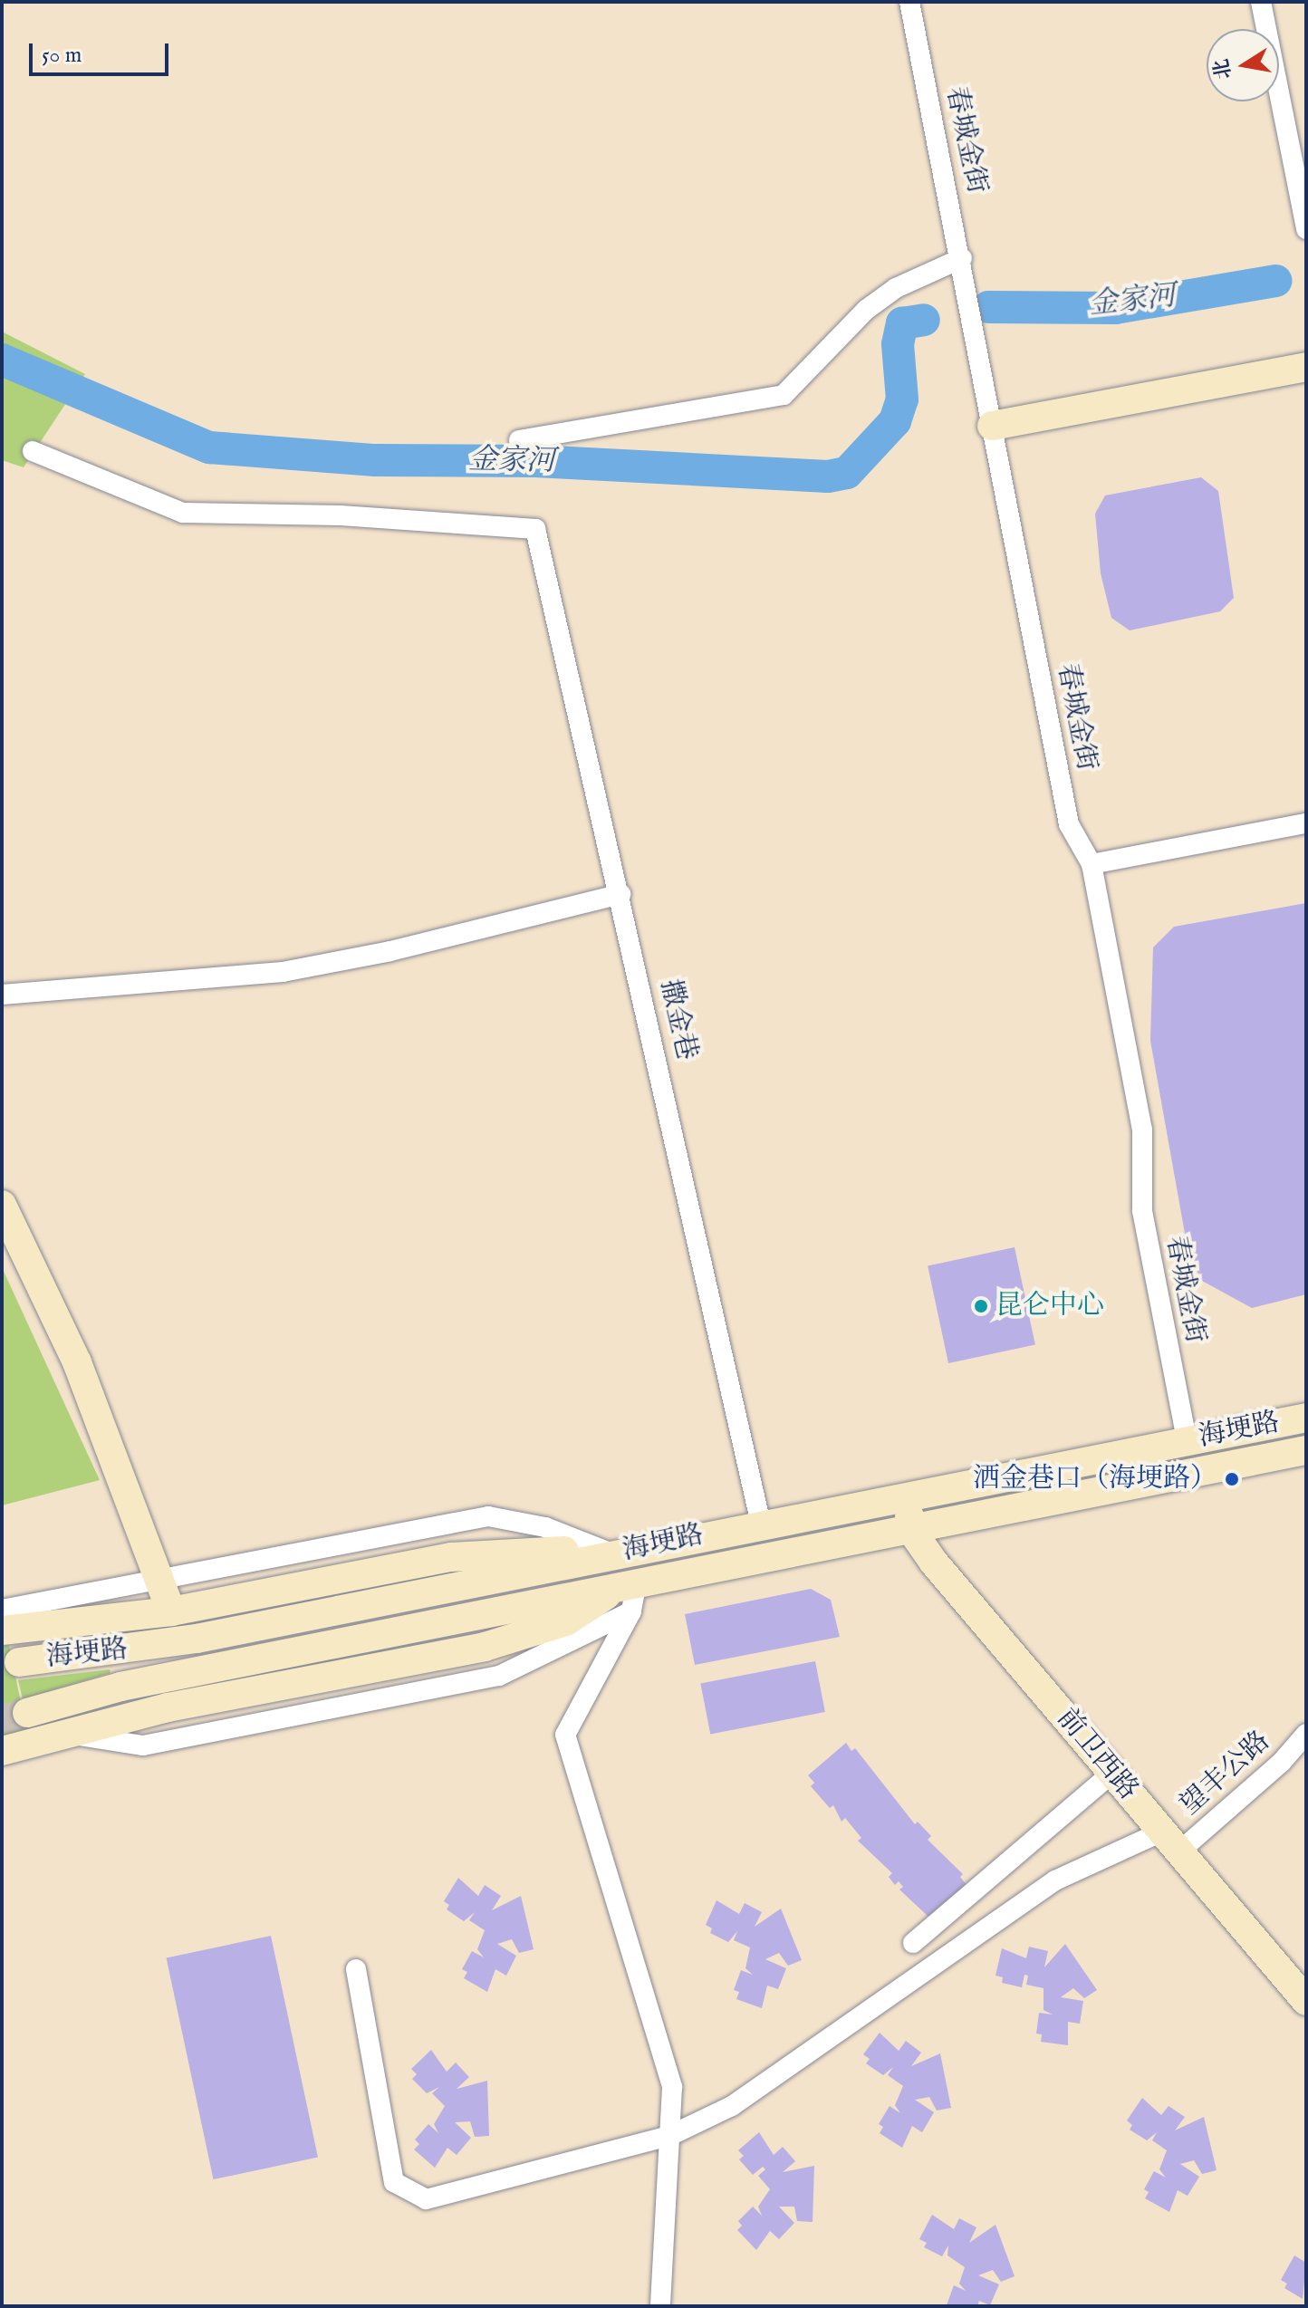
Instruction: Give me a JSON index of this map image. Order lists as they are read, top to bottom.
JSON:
{
  "streets": {
    "main road": ["海埂路", "前卫西路"],
    "street": ["春城金街", "撒金巷", "望丰公路"]
  },
  "crossings": [
    ["春城金街", "海埂路"],
    ["撒金巷", "海埂路"],
    ["海埂路", "前卫西路"],
    ["前卫西路", "望丰公路"]
  ],
  "water": ["金家河"],
  "places": ["昆仑中心", "洒金巷口（海埂路）"],
  "scale_bar": "50 m",
  "north": "left"
}
